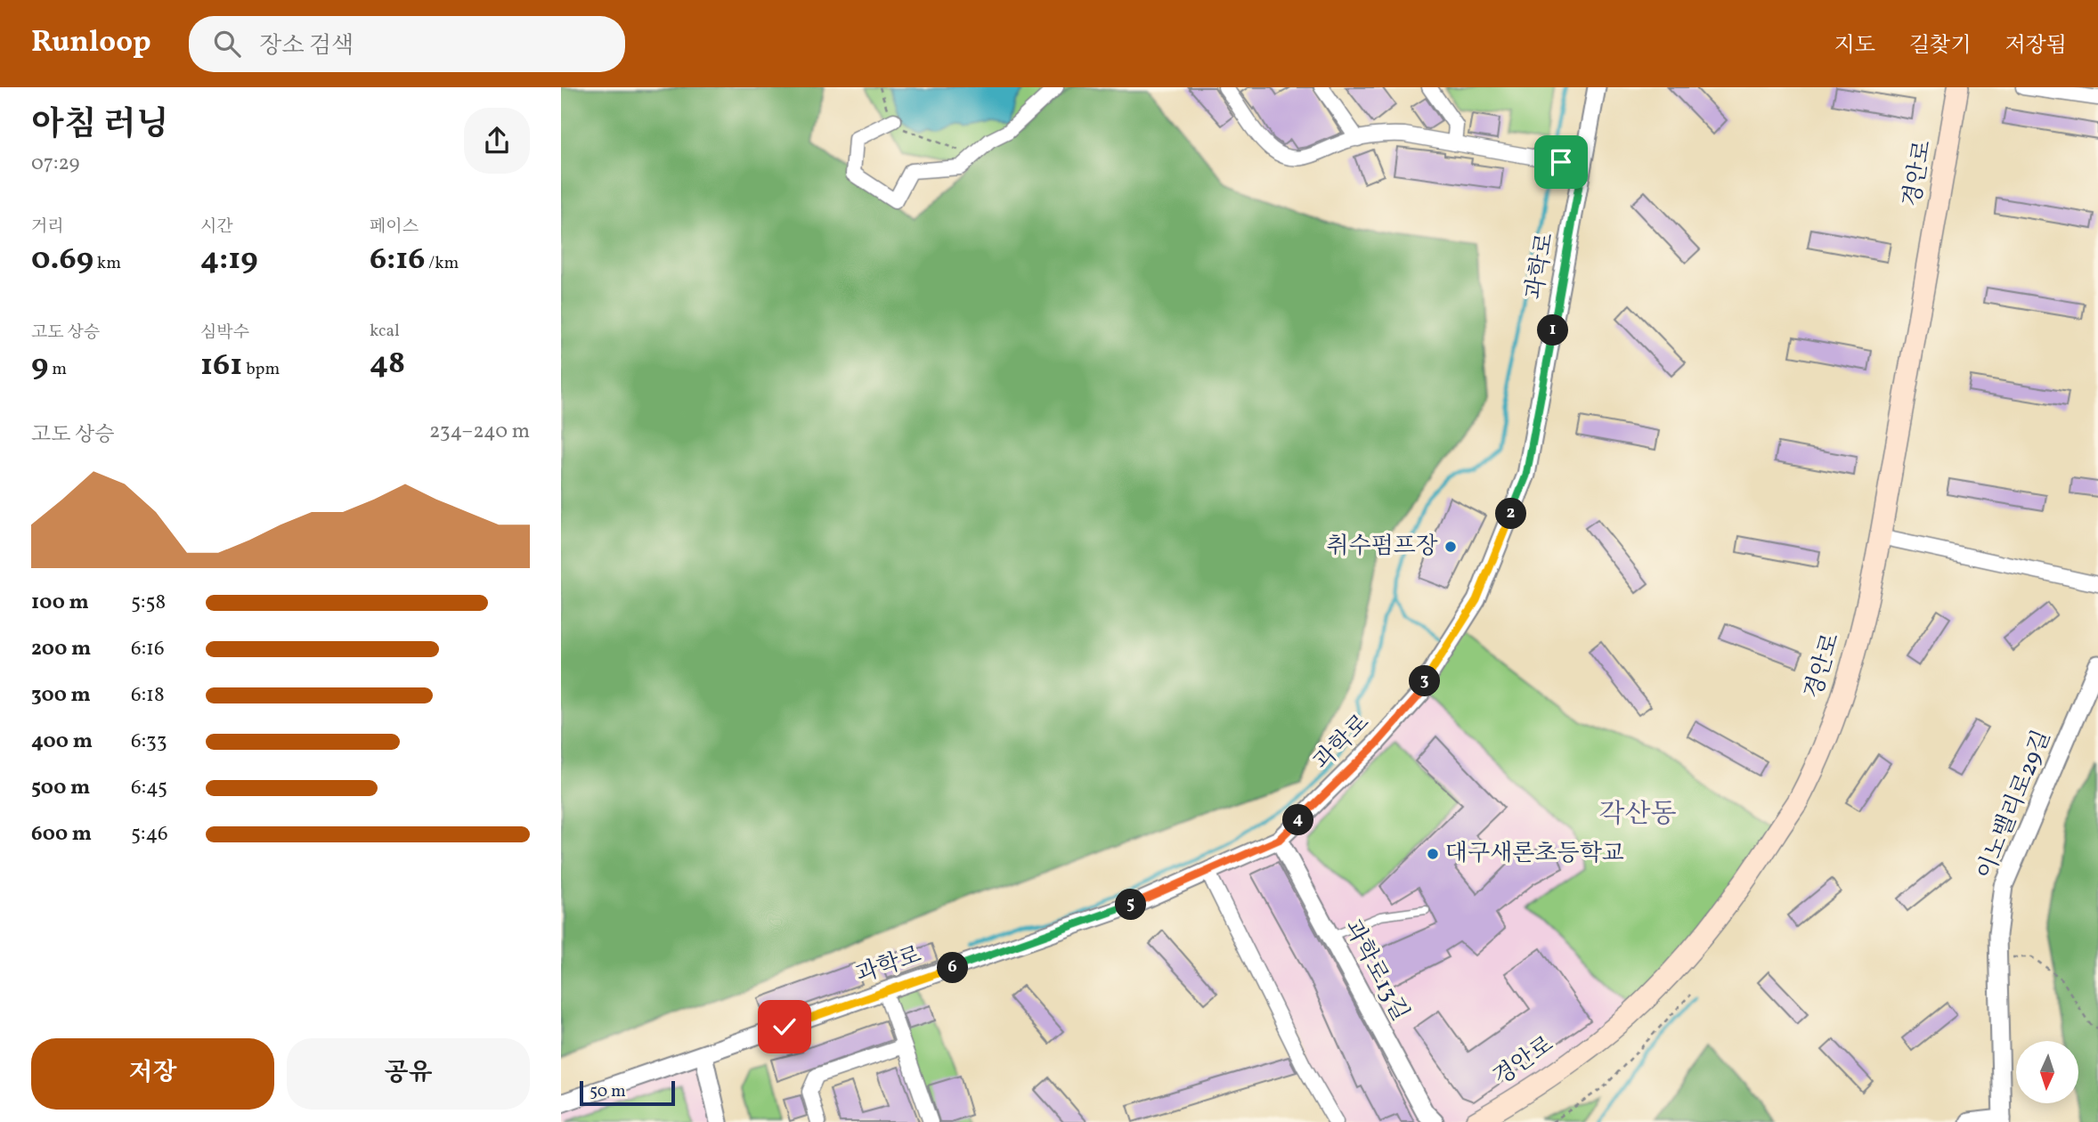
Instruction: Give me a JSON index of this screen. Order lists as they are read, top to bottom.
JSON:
{
  "streets": {
    "main road": ["경안로"],
    "street": ["과학로", "이노밸리로29길", "과학로13길"]
  },
  "crossings": [
    ["과학로", "과학로13길"]
  ],
  "districts": ["각산동"],
  "places": ["취수펌프장", "대구새론초등학교"],
  "scale_bar": "50 m",
  "north": "bottom",
  "page": {
    "header": "Runloop",
    "search": "장소 검색",
    "nav": ["지도", "길찾기", "저장됨"],
    "heading": ["아침 러닝", "07:29"],
    "stats": [
      ["거리", "0.69 km"],
      ["시간", "4:19"],
      ["페이스", "6:16 /km"],
      ["고도 상승", "9 m"],
      ["심박수", "161 bpm"],
      ["kcal", "48"]
    ],
    "pins": [
      "1",
      "2",
      "3",
      "4",
      "5",
      "6"
    ],
    "chart": ["고도 상승", "234–240 m"],
    "list": [
      {
        "name": "100 m",
        "note": "5:58"
      },
      {
        "name": "200 m",
        "note": "6:16"
      },
      {
        "name": "300 m",
        "note": "6:18"
      },
      {
        "name": "400 m",
        "note": "6:33"
      },
      {
        "name": "500 m",
        "note": "6:45"
      },
      {
        "name": "600 m",
        "note": "5:46"
      }
    ],
    "buttons": ["저장", "공유"],
    "scale": "50 m"
  }
}
